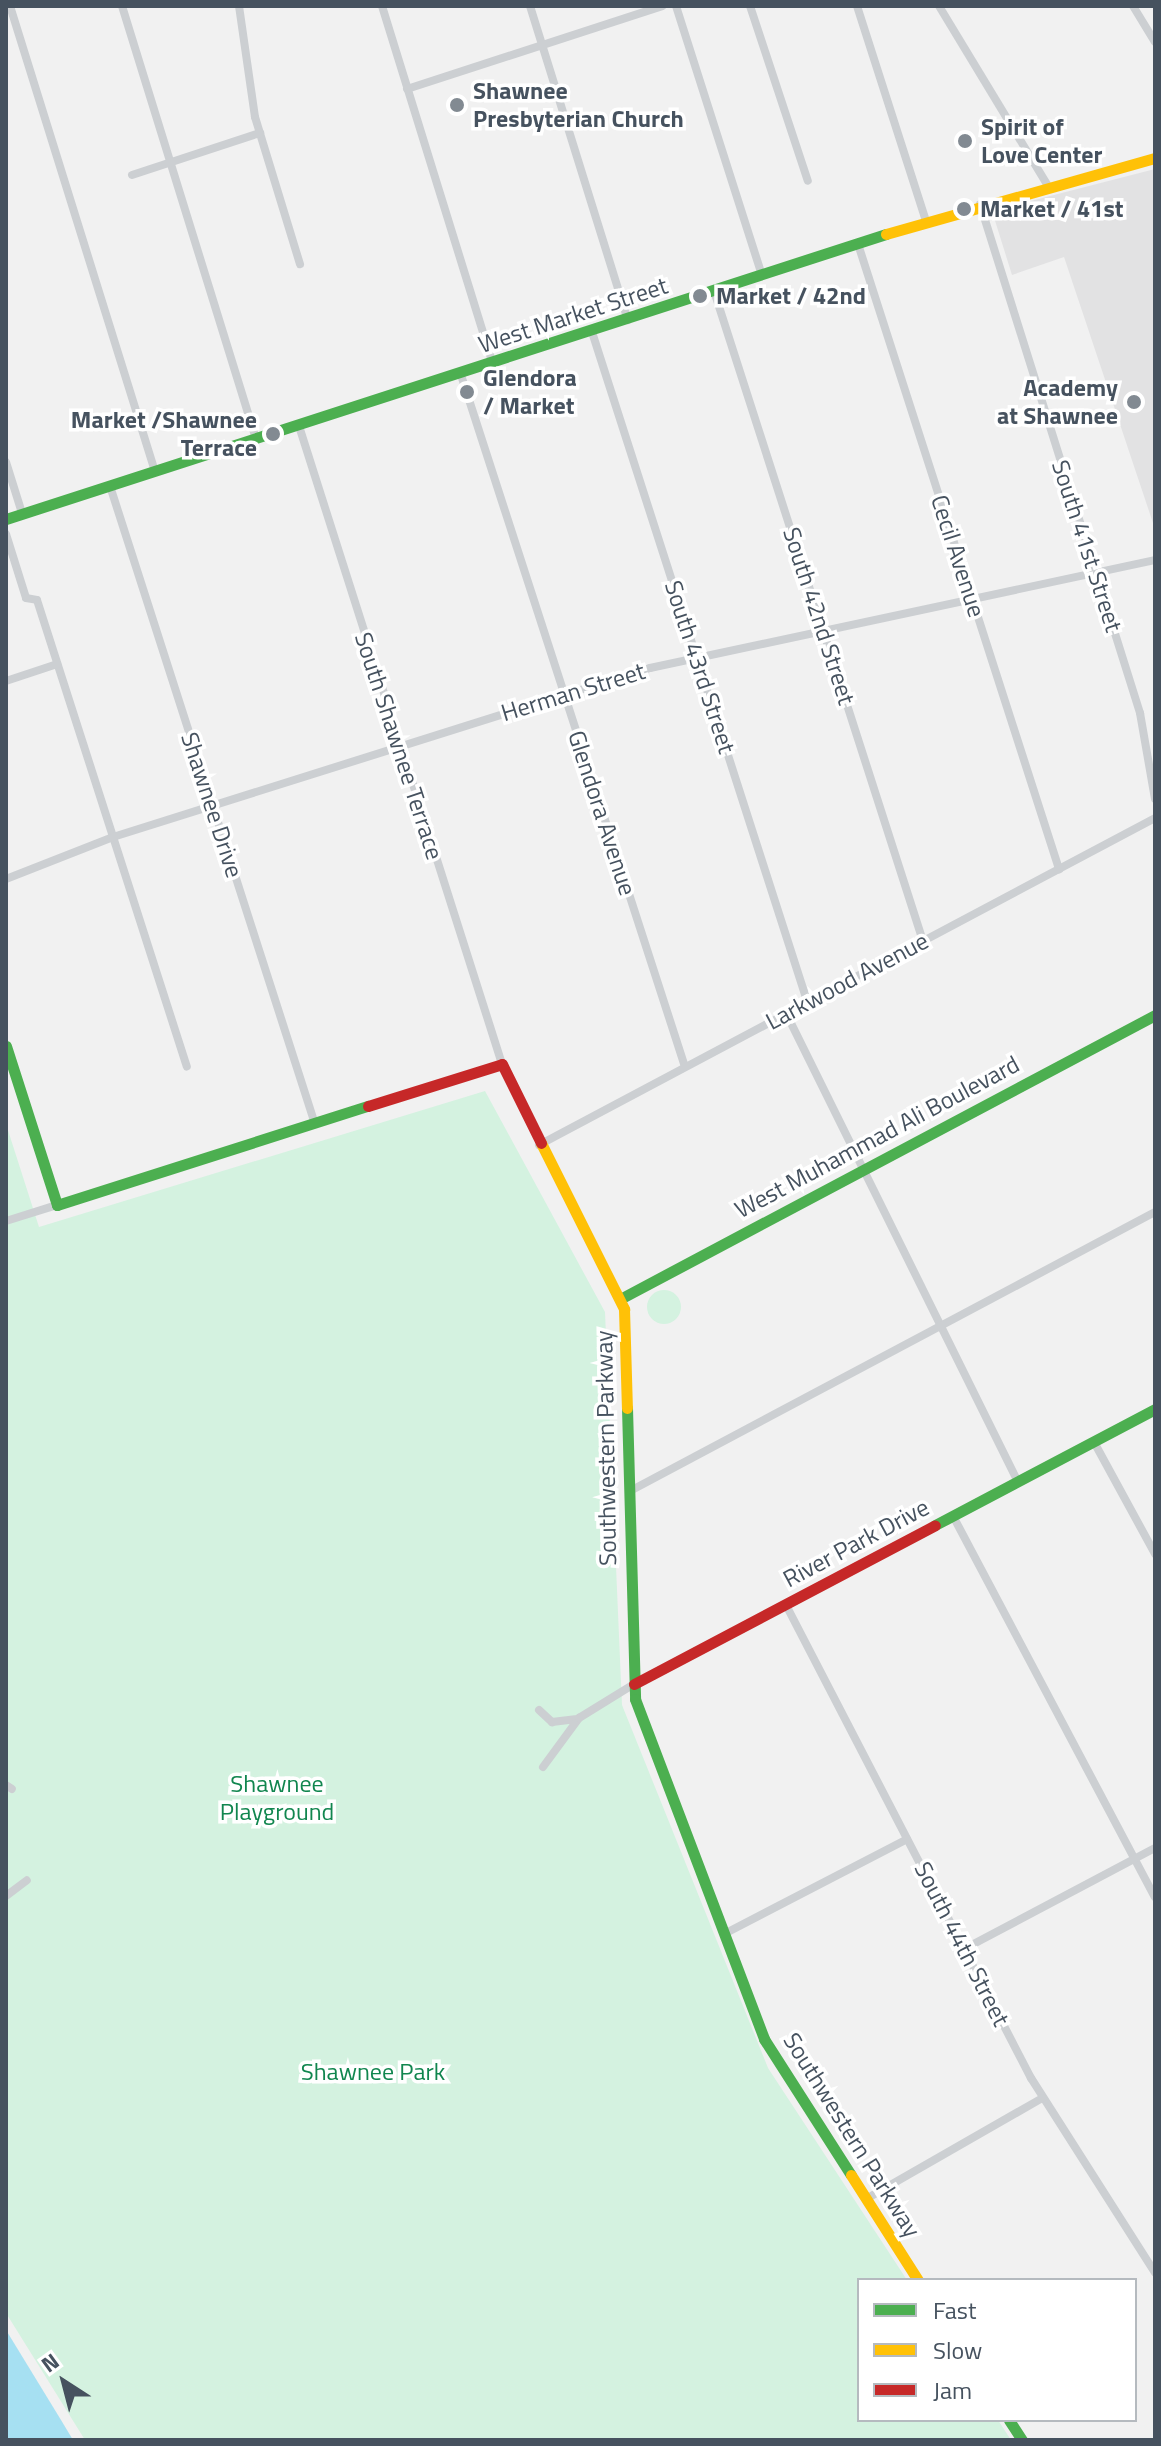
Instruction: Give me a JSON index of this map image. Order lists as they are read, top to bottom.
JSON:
{
  "streets": {
    "street": [
      "West Market Street",
      "South 41st Street",
      "Cecil Avenue",
      "South 42nd Street",
      "South 43rd Street",
      "Herman Street",
      "South Shawnee Terrace",
      "Shawnee Drive",
      "Glendora Avenue",
      "Larkwood Avenue",
      "West Muhammad Ali Boulevard",
      "Southwestern Parkway",
      "River Park Drive",
      "South 44th Street"
    ]
  },
  "crossings": [
    ["West Market Street", "South 41st Street"],
    ["West Market Street", "Cecil Avenue"],
    ["West Market Street", "South 42nd Street"],
    ["West Market Street", "South 43rd Street"],
    ["West Market Street", "South Shawnee Terrace"],
    ["West Market Street", "Shawnee Drive"],
    ["West Market Street", "Glendora Avenue"],
    ["South 41st Street", "Herman Street"],
    ["Cecil Avenue", "Herman Street"],
    ["Cecil Avenue", "Larkwood Avenue"],
    ["South 42nd Street", "Herman Street"],
    ["South 42nd Street", "Larkwood Avenue"],
    ["South 43rd Street", "Herman Street"],
    ["South 43rd Street", "Larkwood Avenue"],
    ["Herman Street", "South Shawnee Terrace"],
    ["Herman Street", "Shawnee Drive"],
    ["Herman Street", "Glendora Avenue"],
    ["South Shawnee Terrace", "Southwestern Parkway"],
    ["Glendora Avenue", "Larkwood Avenue"],
    ["Larkwood Avenue", "Southwestern Parkway"],
    ["West Muhammad Ali Boulevard", "Southwestern Parkway"],
    ["Southwestern Parkway", "River Park Drive"],
    ["River Park Drive", "South 44th Street"]
  ],
  "parks": ["Shawnee Playground", "Shawnee Park"],
  "places": [
    "Shawnee Presbyterian Church",
    "Spirit of Love Center",
    "Market / 41st",
    "Market / 42nd",
    "Glendora / Market",
    "Academy at Shawnee",
    "Market /Shawnee Terrace"
  ],
  "legend": ["Fast", "Slow", "Jam"],
  "north": "top left"
}
